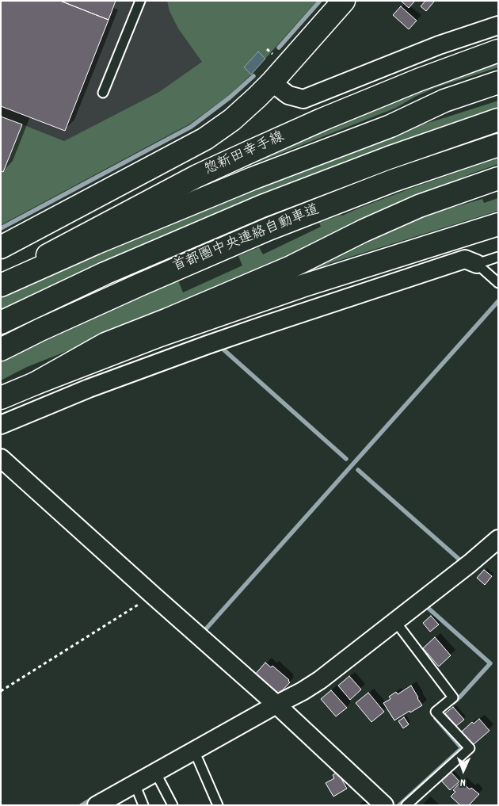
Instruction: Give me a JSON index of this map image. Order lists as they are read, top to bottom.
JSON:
{
  "streets": {
    "main road": ["惣新田幸手線", "首都圏中央連絡自動車道"]
  },
  "north": "bottom"
}
